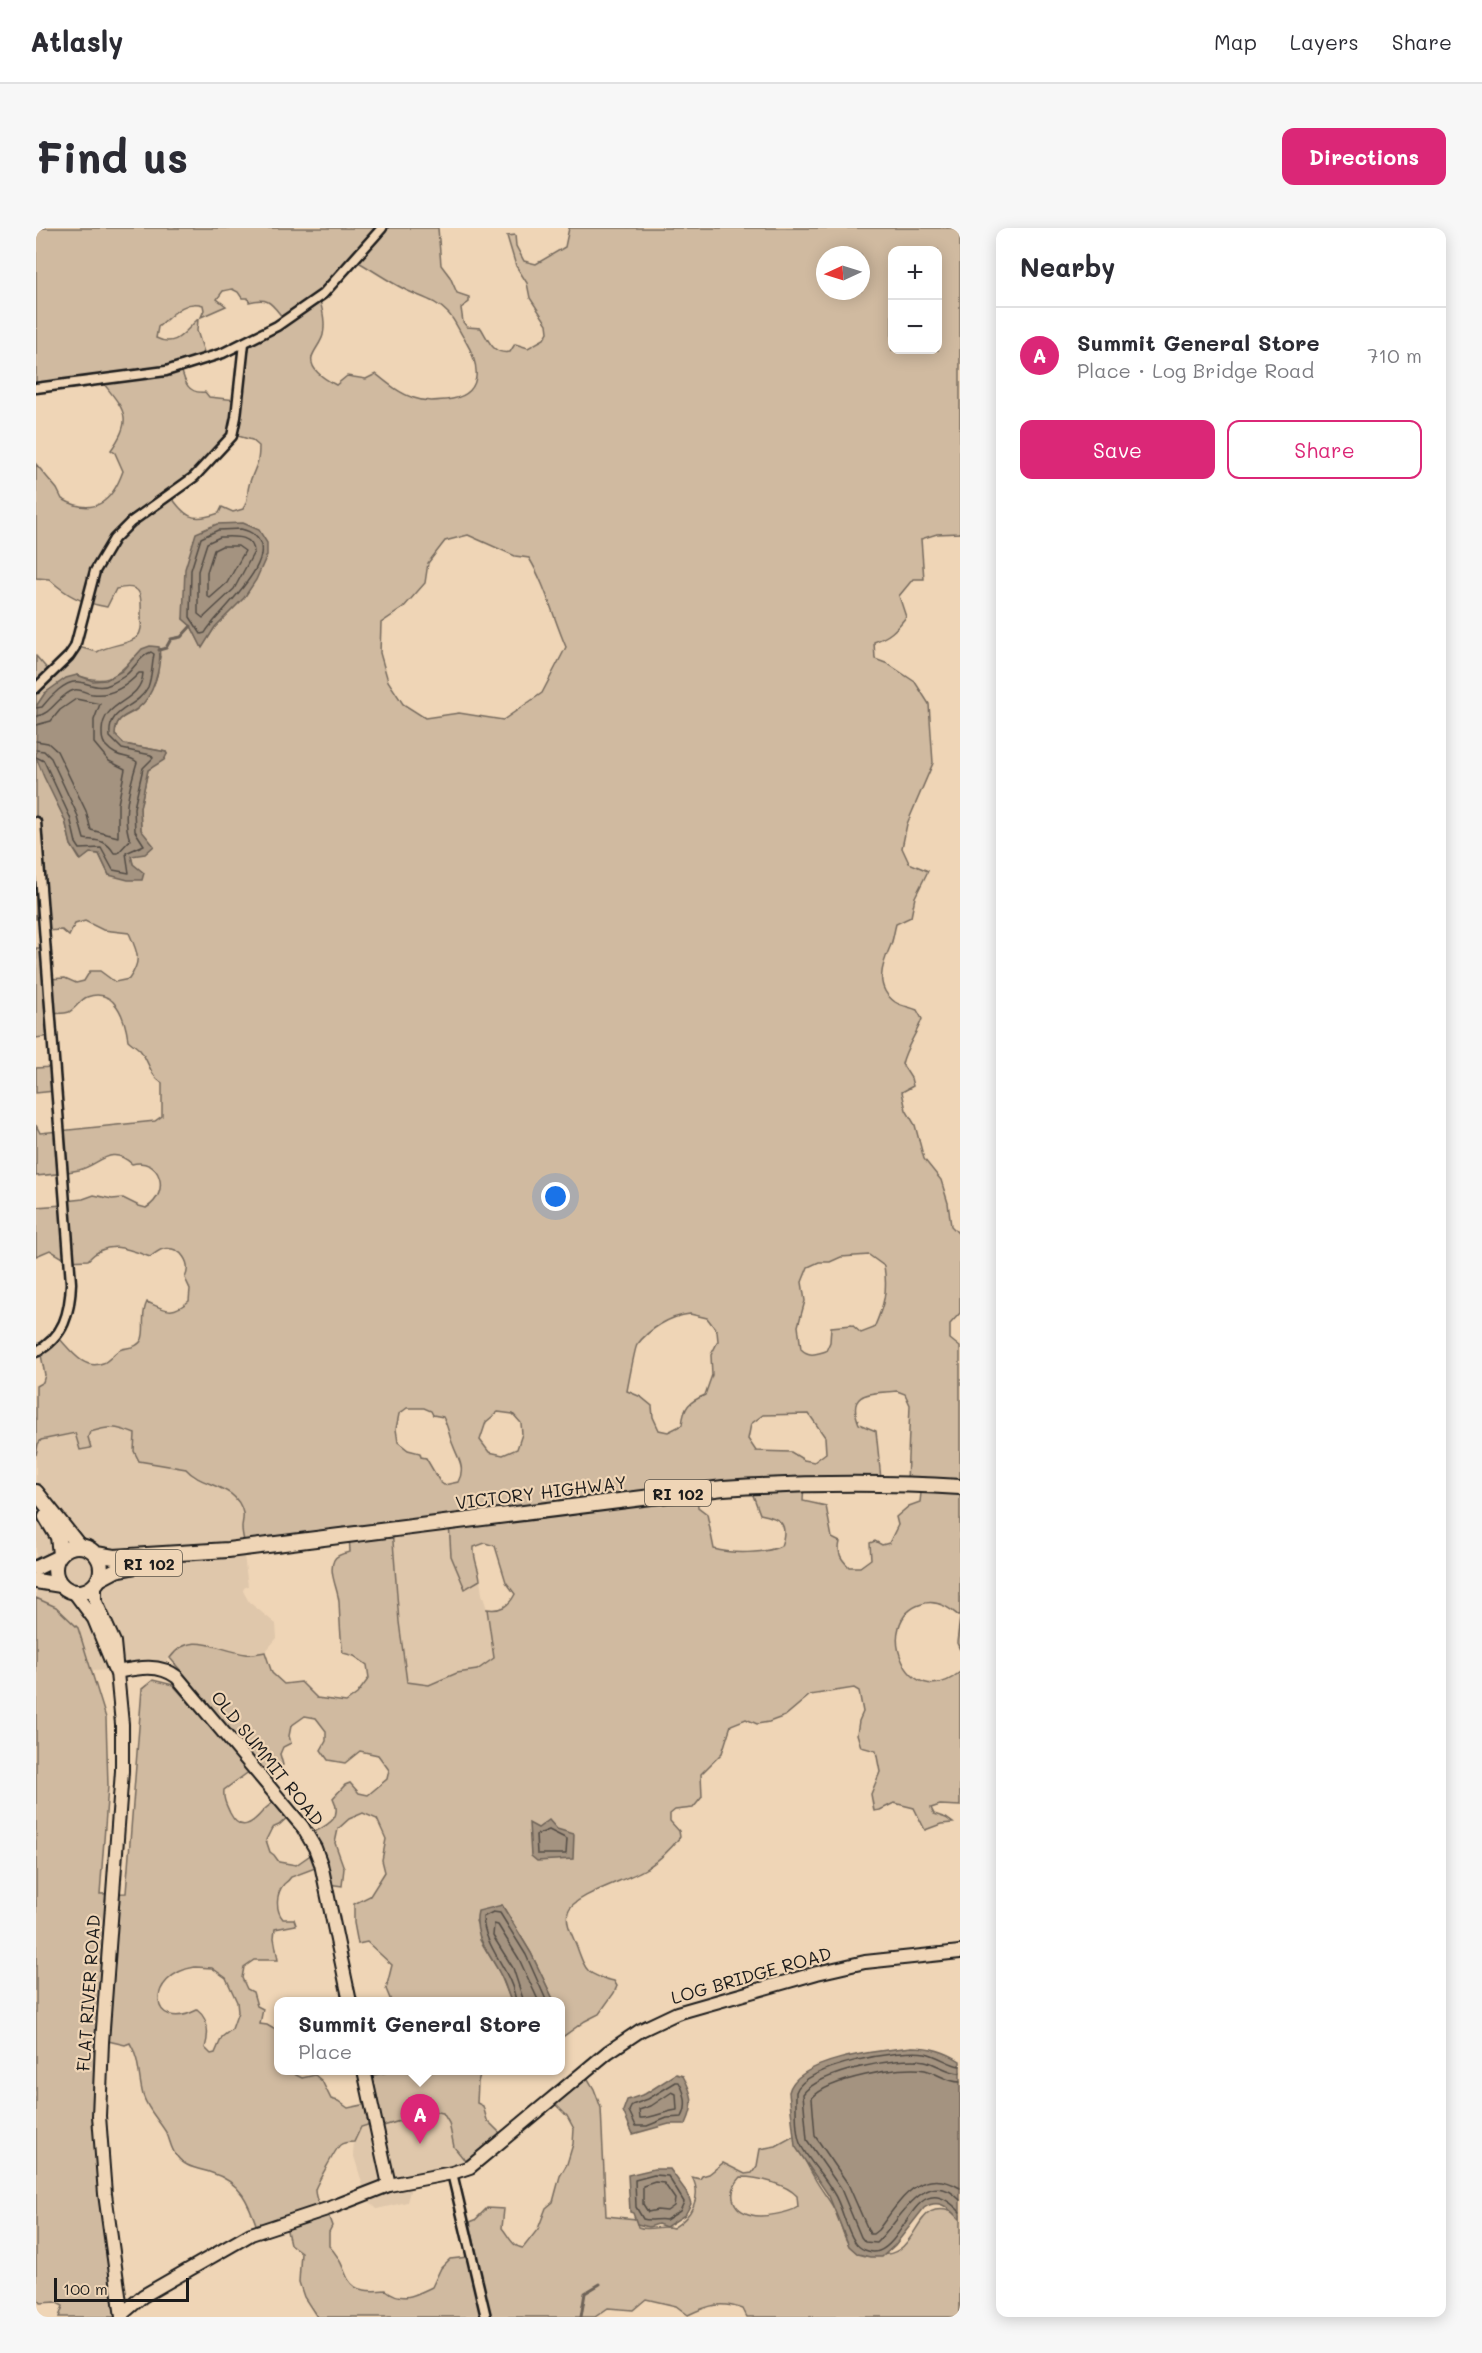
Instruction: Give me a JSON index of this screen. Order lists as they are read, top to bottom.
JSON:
{
  "streets": {
    "main road": ["VICTORY HIGHWAY", "RI 102"],
    "street": ["OLD SUMMIT ROAD", "LOG BRIDGE ROAD", "FLAT RIVER ROAD"]
  },
  "crossings": [
    ["VICTORY HIGHWAY", "FLAT RIVER ROAD"],
    ["OLD SUMMIT ROAD", "FLAT RIVER ROAD"]
  ],
  "scale_bar": "100 m",
  "north": "left",
  "page": {
    "header": "Atlasly",
    "nav": ["Map", "Layers", "Share"],
    "buttons": [
      "Directions",
      ["Save", "Share"]
    ],
    "title": "Find us",
    "heading": "Nearby",
    "map_buttons": ["+", "−"],
    "list": [
      {
        "mark": "A",
        "name": "Summit General Store",
        "note": "Place · Log Bridge Road",
        "value": "710 m"
      }
    ],
    "popup": ["Summit General Store", "Place"],
    "pins": "A",
    "scale": "100 m"
  }
}
